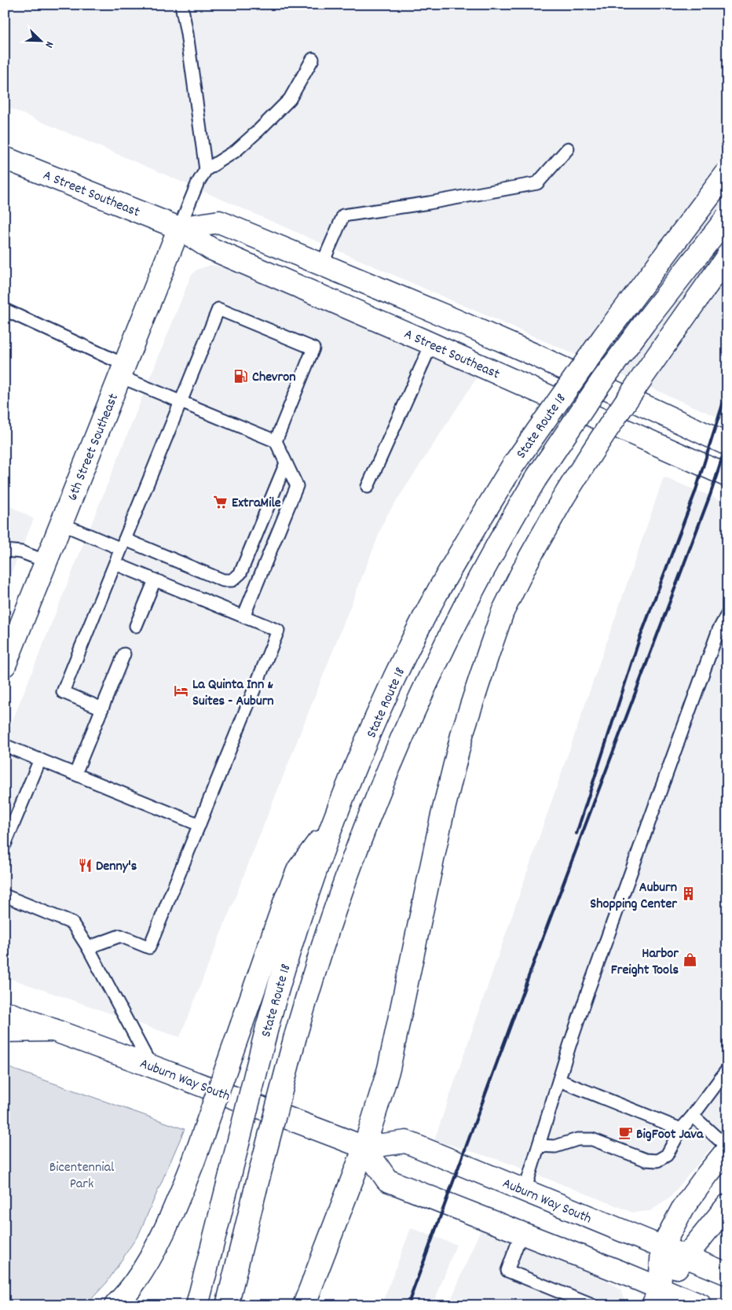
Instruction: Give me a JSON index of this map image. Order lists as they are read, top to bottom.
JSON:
{
  "streets": {
    "main road": [
      "A Street Southeast",
      "State Route 18",
      "6th Street Southeast",
      "Auburn Way South"
    ]
  },
  "crossings": [
    ["A Street Southeast", "6th Street Southeast"]
  ],
  "parks": ["Bicentennial Park"],
  "places": {
    "fuel station": ["Chevron"],
    "supermarket": ["ExtraMile"],
    "hotel": ["La Quinta Inn & Suites - Auburn"],
    "restaurant": ["Denny's"],
    "building": ["Auburn Shopping Center"],
    "shop": ["Harbor Freight Tools"],
    "cafe": ["BigFoot Java"]
  },
  "north": "bottom right"
}
